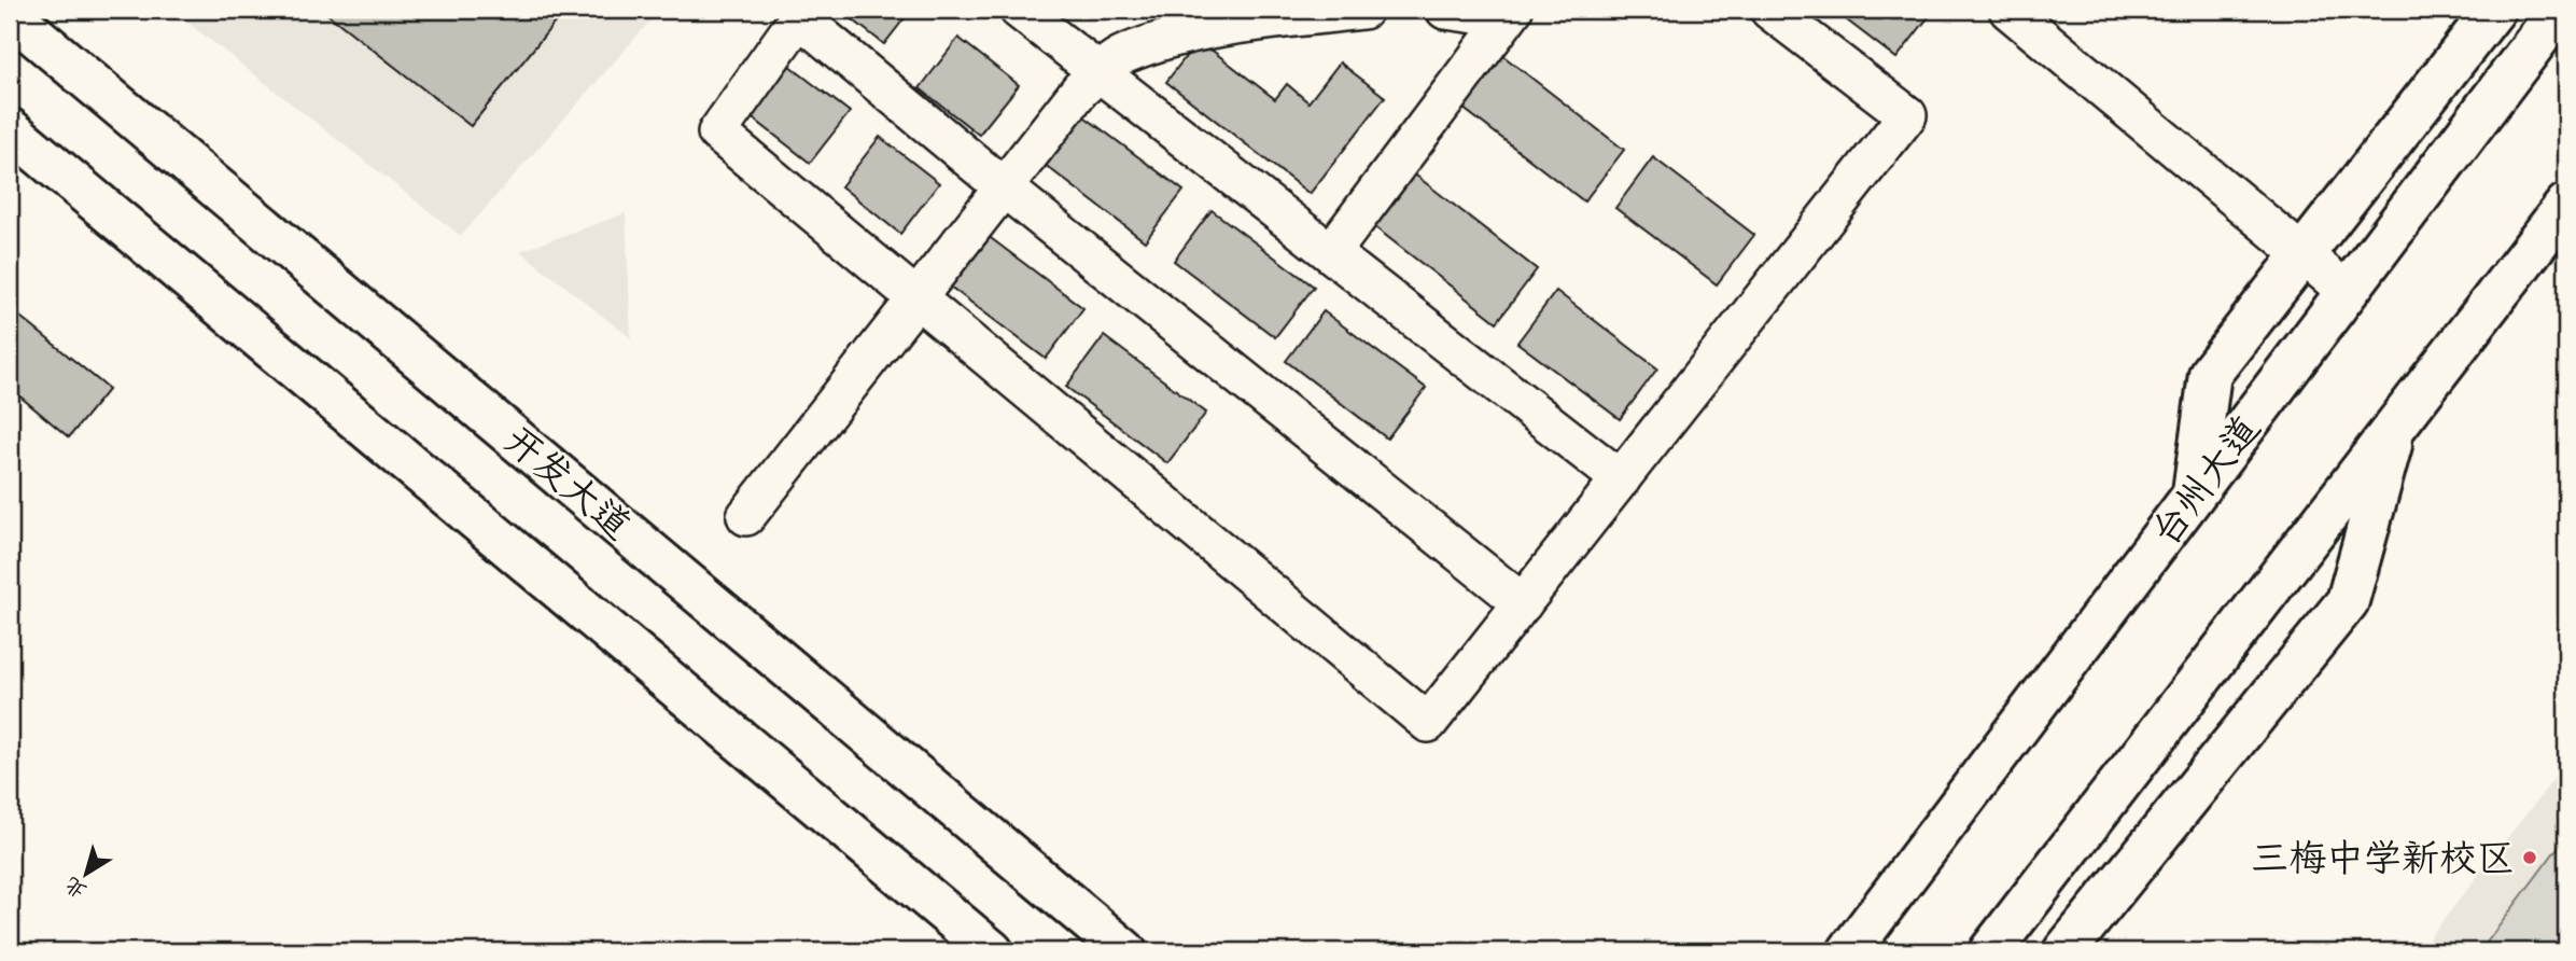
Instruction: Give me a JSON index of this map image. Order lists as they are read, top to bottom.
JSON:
{
  "streets": {
    "main road": ["台州大道", "开发大道"]
  },
  "places": ["三梅中学新校区"],
  "north": "bottom left"
}
